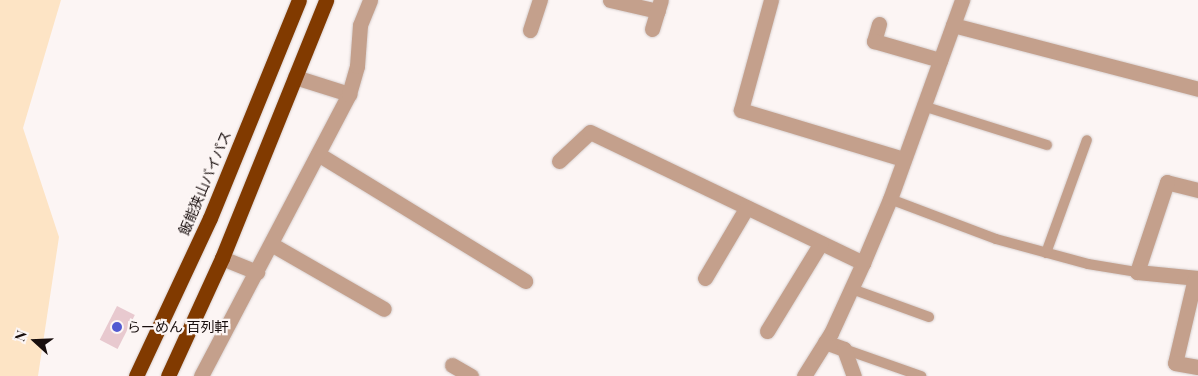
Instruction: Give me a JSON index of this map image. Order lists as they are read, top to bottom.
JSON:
{
  "streets": {
    "highway": ["飯能狭山バイパス"]
  },
  "places": ["らーめん 百列軒"],
  "north": "left"
}
